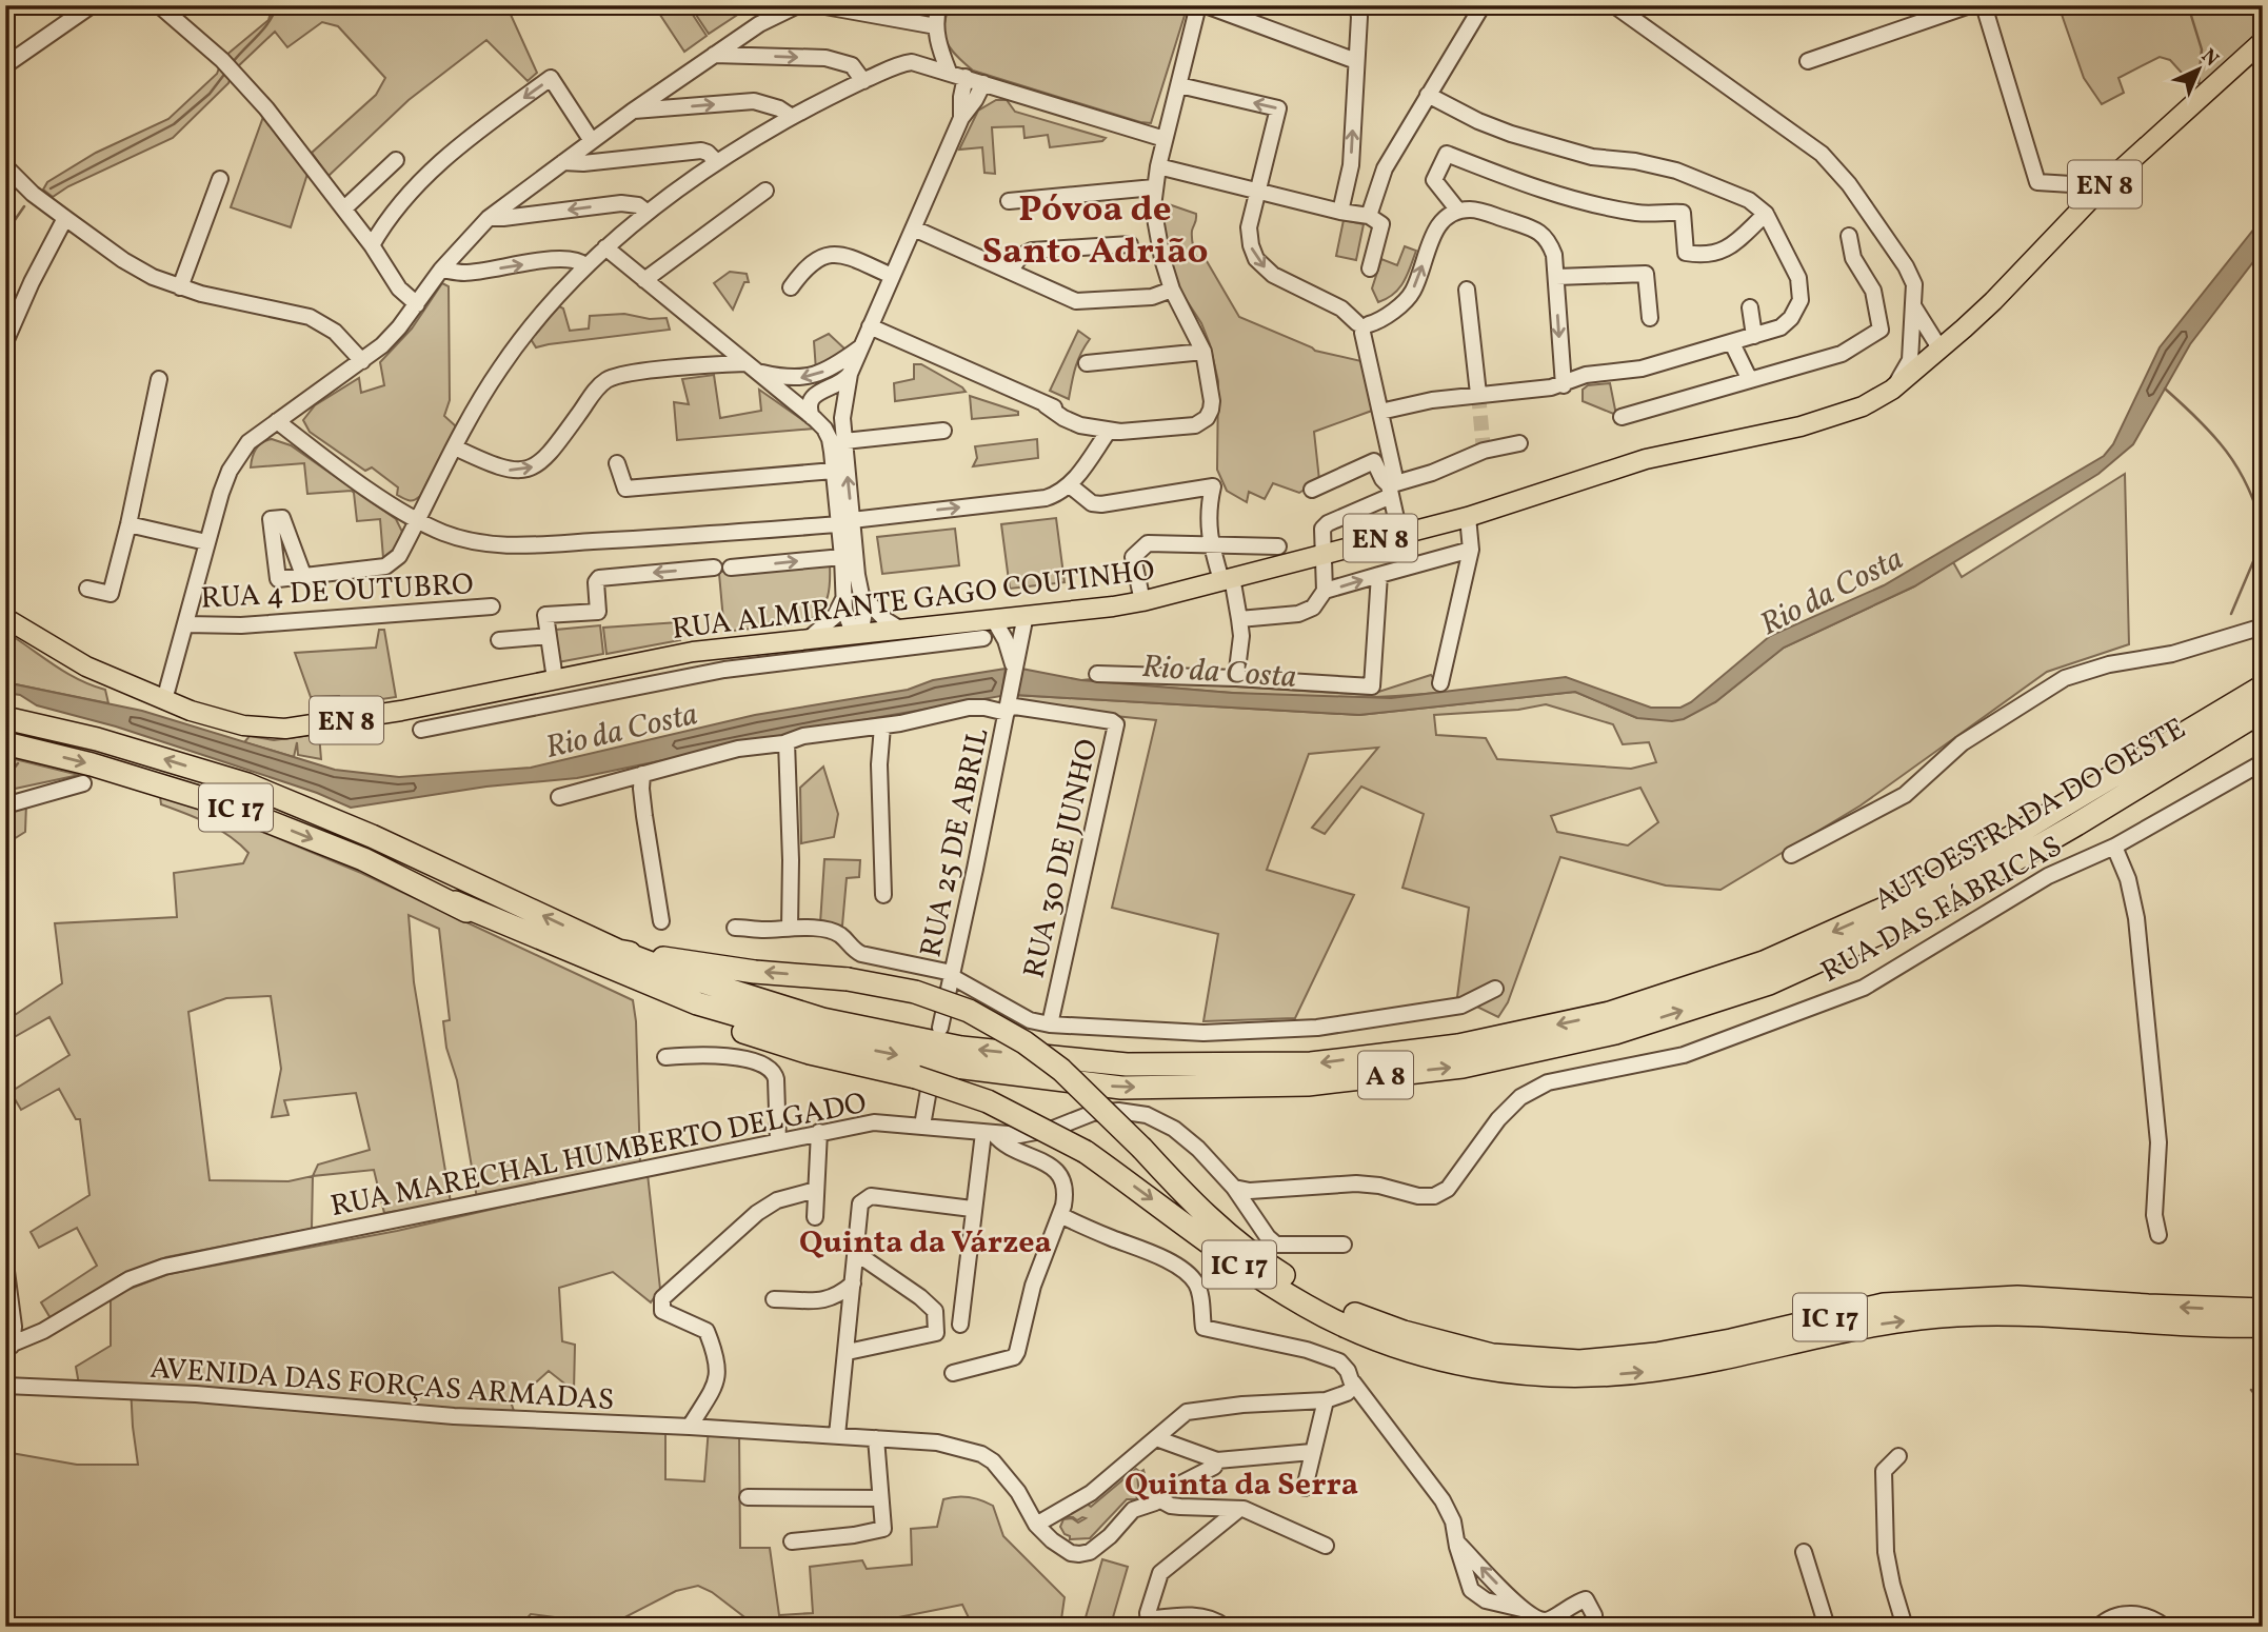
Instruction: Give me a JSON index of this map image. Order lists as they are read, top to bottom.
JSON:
{
  "streets": {
    "highway": ["IC 17", "AUTOESTRADA DO OESTE", "A 8"],
    "main road": ["EN 8", "RUA ALMIRANTE GAGO COUTINHO"],
    "street": [
      "RUA 4 DE OUTUBRO",
      "RUA 25 DE ABRIL",
      "RUA 30 DE JUNHO",
      "RUA DAS FÁBRICAS",
      "RUA MARECHAL HUMBERTO DELGADO",
      "AVENIDA DAS FORÇAS ARMADAS"
    ]
  },
  "crossings": [
    ["RUA ALMIRANTE GAGO COUTINHO", "RUA 25 DE ABRIL"],
    ["IC 17", "AUTOESTRADA DO OESTE"],
    ["RUA 25 DE ABRIL", "RUA 30 DE JUNHO"],
    ["RUA DAS FÁBRICAS", "RUA MARECHAL HUMBERTO DELGADO"]
  ],
  "districts": ["Póvoa de Santo Adrião", "Quinta da Várzea", "Quinta da Serra"],
  "water": ["Rio da Costa"],
  "north": "top right"
}
